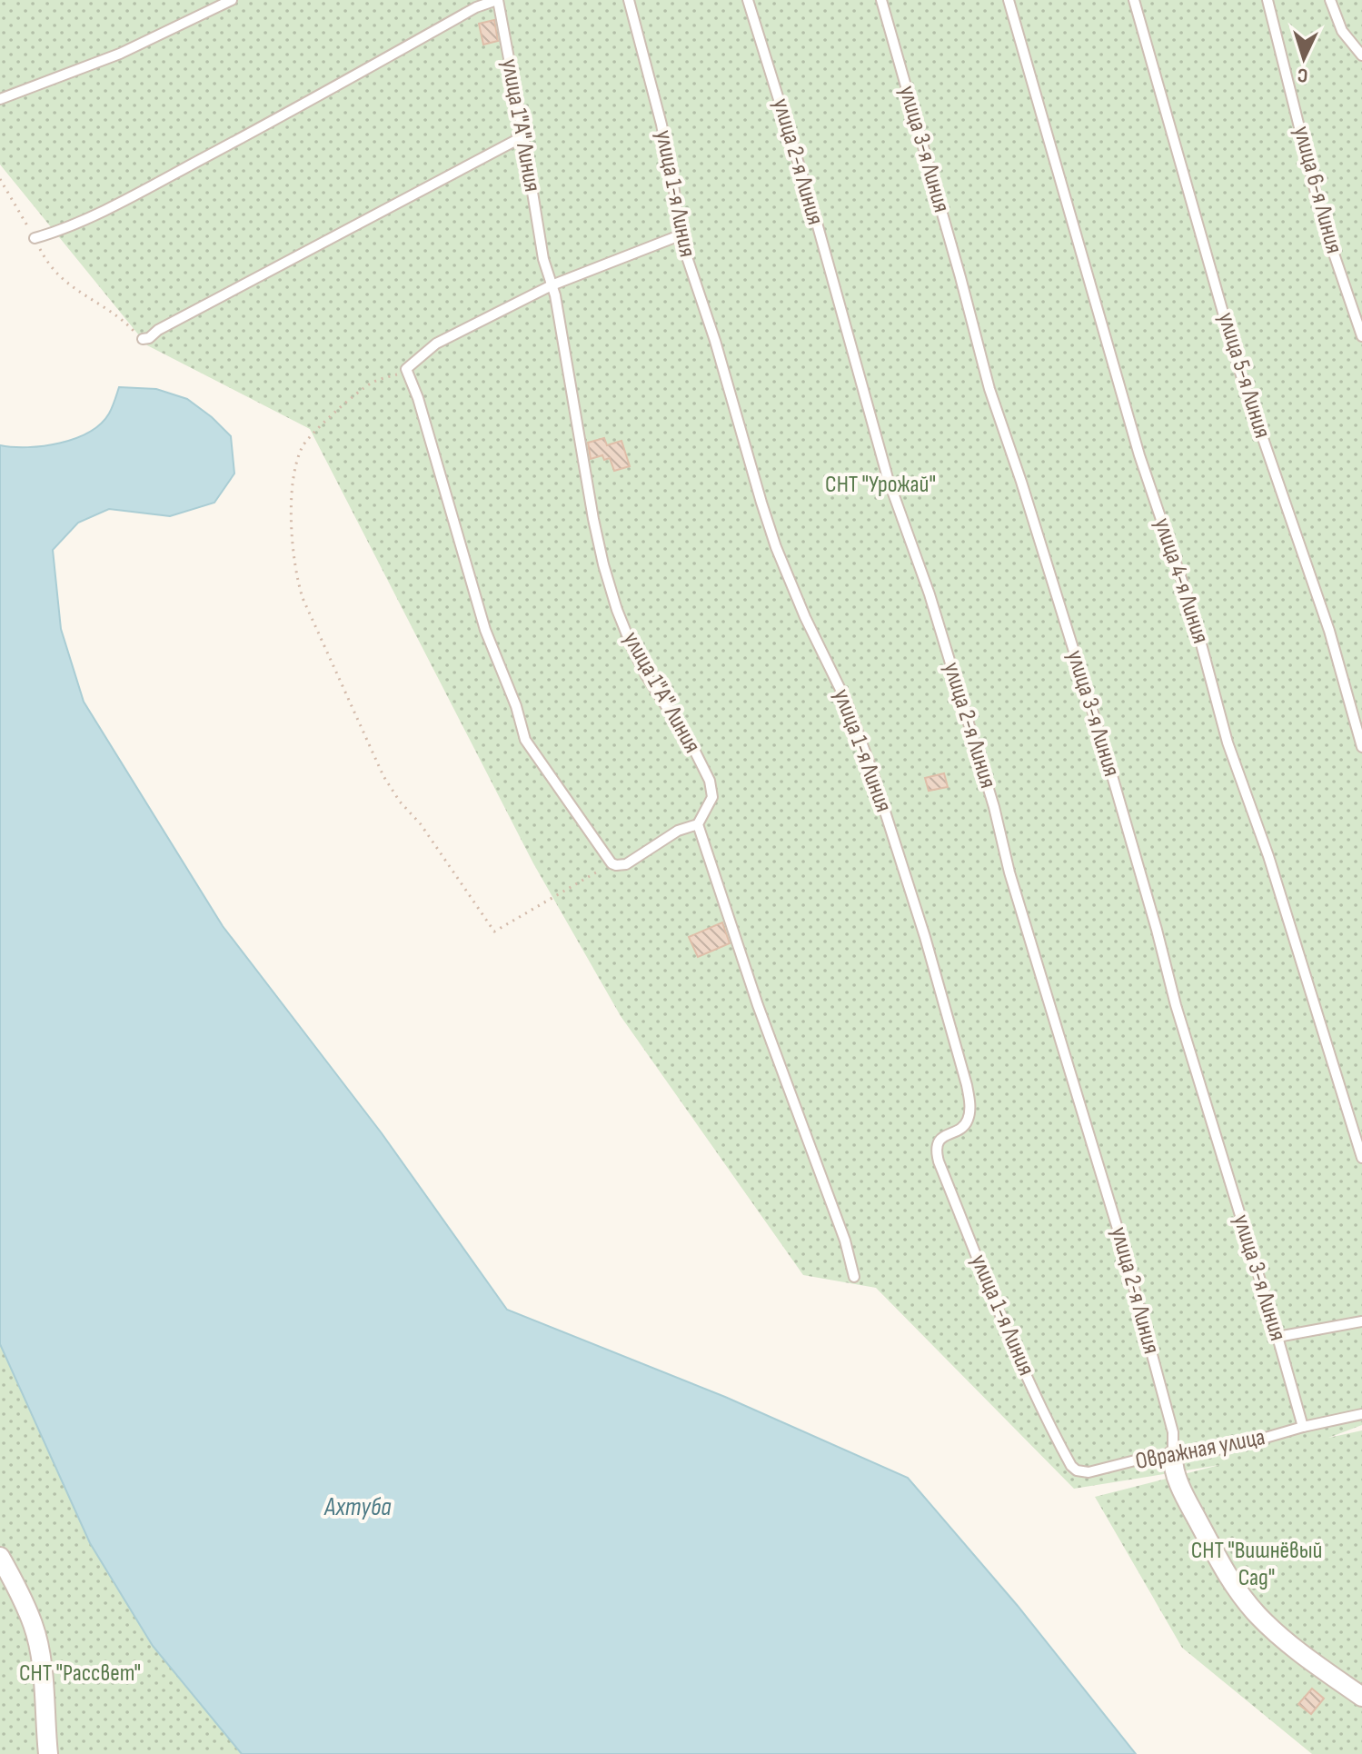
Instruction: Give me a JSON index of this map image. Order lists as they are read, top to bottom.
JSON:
{
  "streets": {
    "lane": [
      "улица 1\"А\" Линия",
      "улица 3-я Линия",
      "улица 2-я Линия",
      "улица 6-я Линия",
      "улица 1-я Линия",
      "улица 5-я Линия",
      "улица 4-я Линия",
      "Овражная улица"
    ]
  },
  "crossings": [
    ["улица 3-я Линия", "Овражная улица"],
    ["улица 2-я Линия", "Овражная улица"],
    ["улица 1-я Линия", "Овражная улица"]
  ],
  "water": ["Ахтуба"],
  "parks": ["СНТ \"Урожай\"", "СНТ \"Вишнёвый Сад\"", "СНТ \"Рассвет\""],
  "north": "bottom"
}
